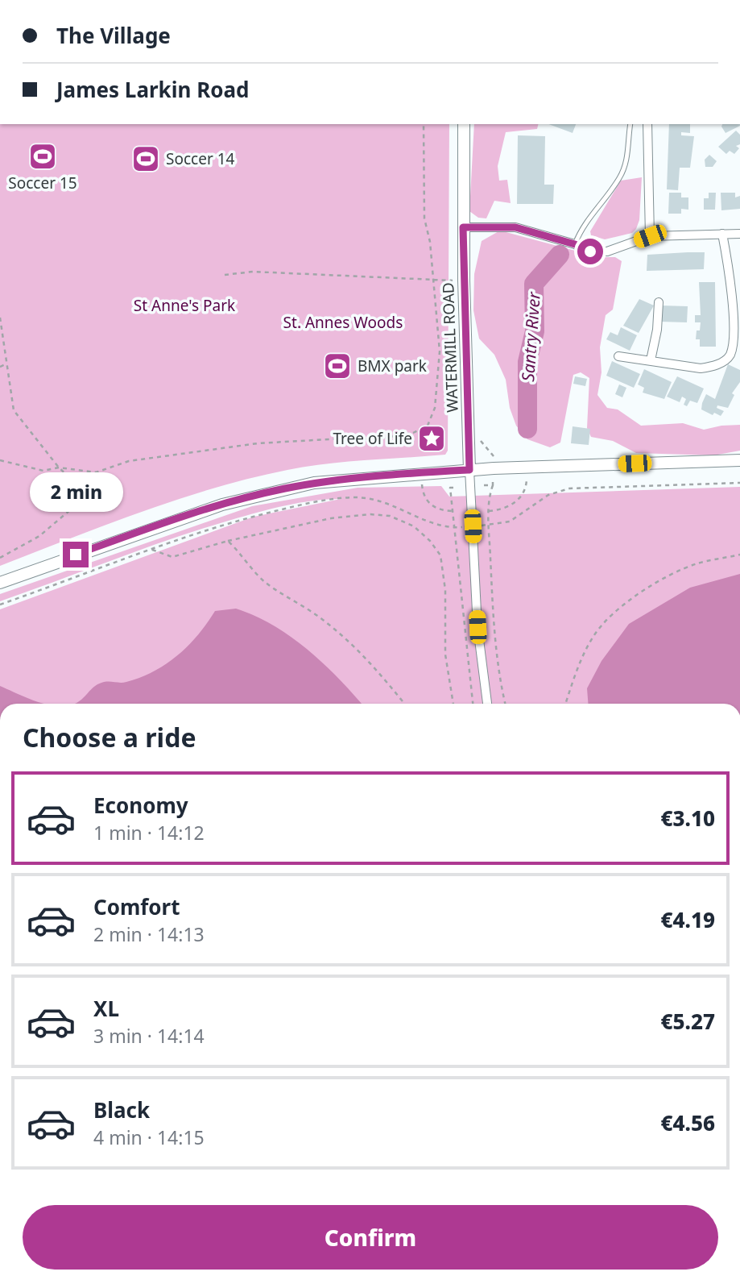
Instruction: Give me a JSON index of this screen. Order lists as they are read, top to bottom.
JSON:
{
  "streets": {
    "main road": ["WATERMILL ROAD"]
  },
  "water": ["Santry River"],
  "parks": ["St Anne's Park", "St. Annes Woods"],
  "places": {
    "sports": ["Soccer 15", "Soccer 14", "BMX park"],
    "place": ["Tree of Life"]
  },
  "page": {
    "banner": ["The Village", "James Larkin Road"],
    "bubble": "2 min",
    "heading": "Choose a ride",
    "list": [
      {
        "name": "Economy",
        "note": "1 min · 14:12",
        "value": "€3.10"
      },
      {
        "name": "Comfort",
        "note": "2 min · 14:13",
        "value": "€4.19"
      },
      {
        "name": "XL",
        "note": "3 min · 14:14",
        "value": "€5.27"
      },
      {
        "name": "Black",
        "note": "4 min · 14:15",
        "value": "€4.56"
      }
    ],
    "buttons": "Confirm"
  }
}
